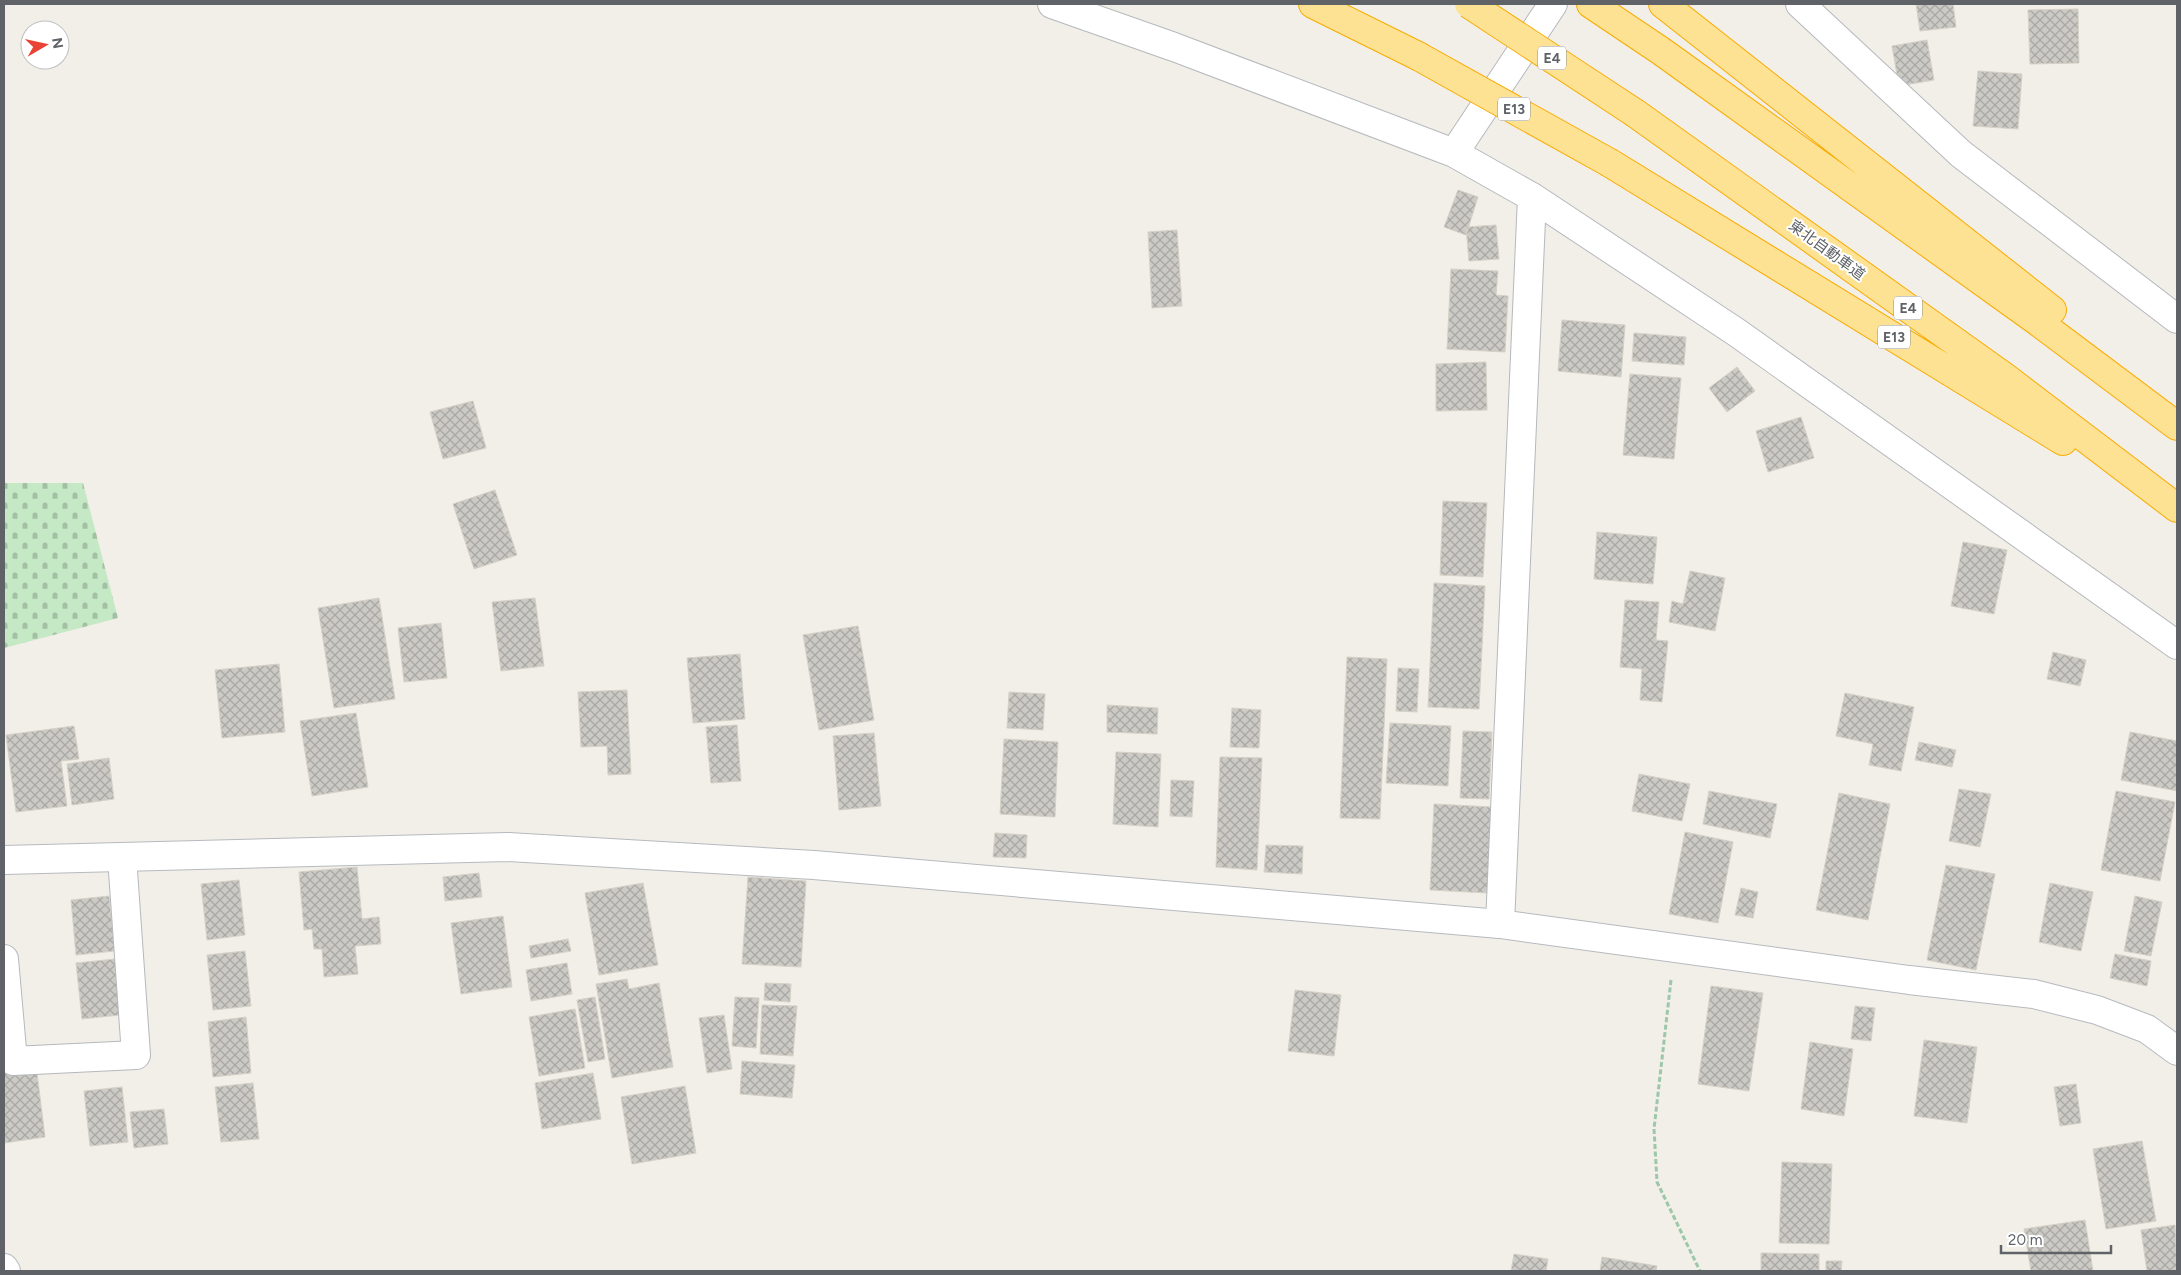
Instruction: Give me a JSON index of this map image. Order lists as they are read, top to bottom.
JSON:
{
  "streets": {
    "highway": ["E4", "E13", "東北自動車道"]
  },
  "scale_bar": "20 m",
  "north": "right"
}
